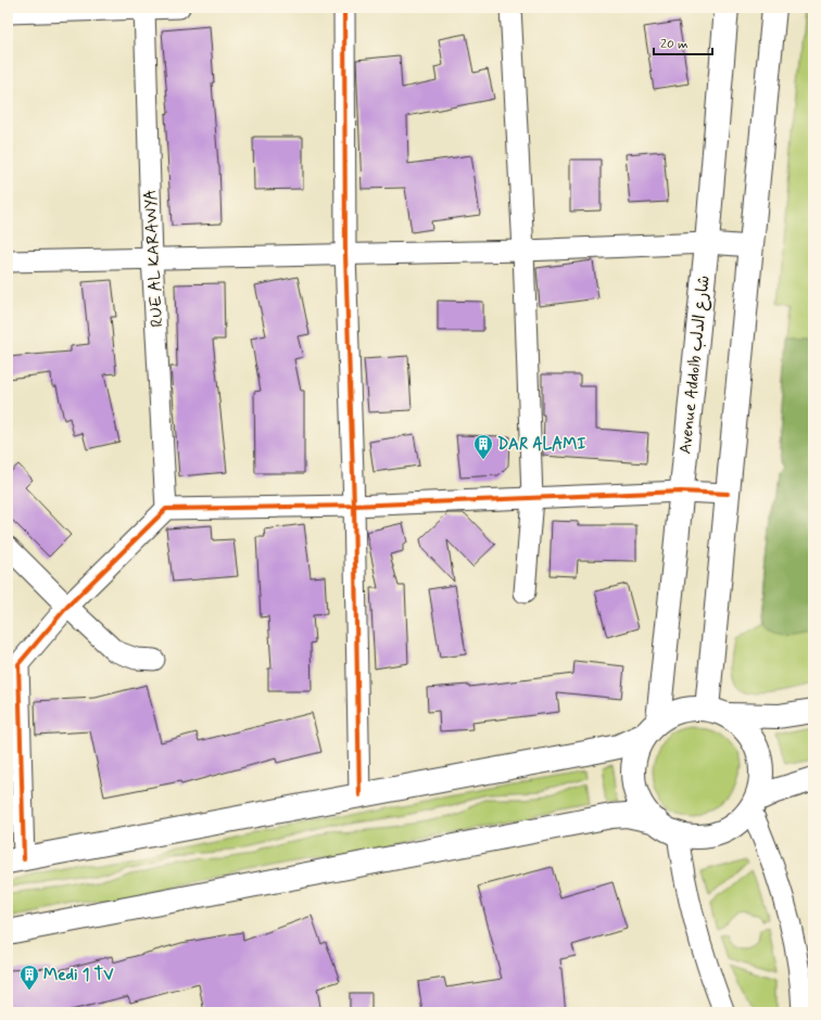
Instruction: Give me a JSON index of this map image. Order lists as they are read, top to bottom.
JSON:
{
  "streets": {
    "main road": ["Avenue Addolb شارع الدلب"],
    "street": ["RUE AL KARAWYA"]
  },
  "places": {
    "building": ["DAR ALAMI", "Medi 1 TV"]
  },
  "scale_bar": "20 m"
}
